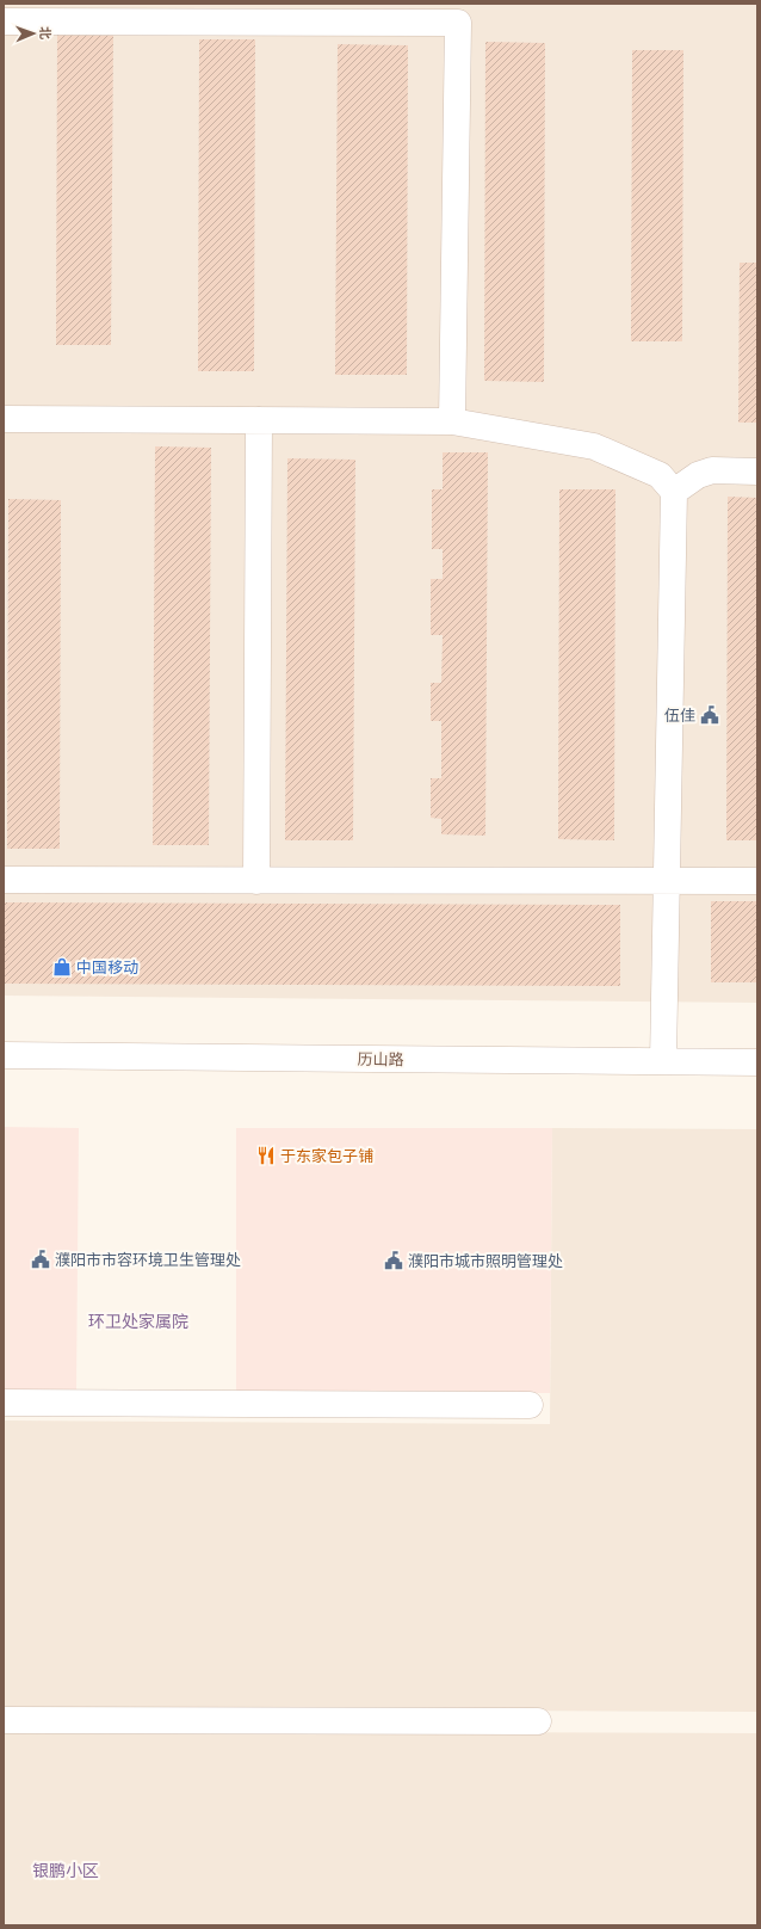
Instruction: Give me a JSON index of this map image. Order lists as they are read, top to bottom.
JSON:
{
  "streets": {
    "street": ["历山路"]
  },
  "districts": ["环卫处家属院", "银鹏小区"],
  "places": {
    "public building": ["伍佳", "濮阳市市容环境卫生管理处", "濮阳市城市照明管理处"],
    "shop": ["中国移动"],
    "restaurant": ["于东家包子铺"]
  },
  "north": "right"
}
